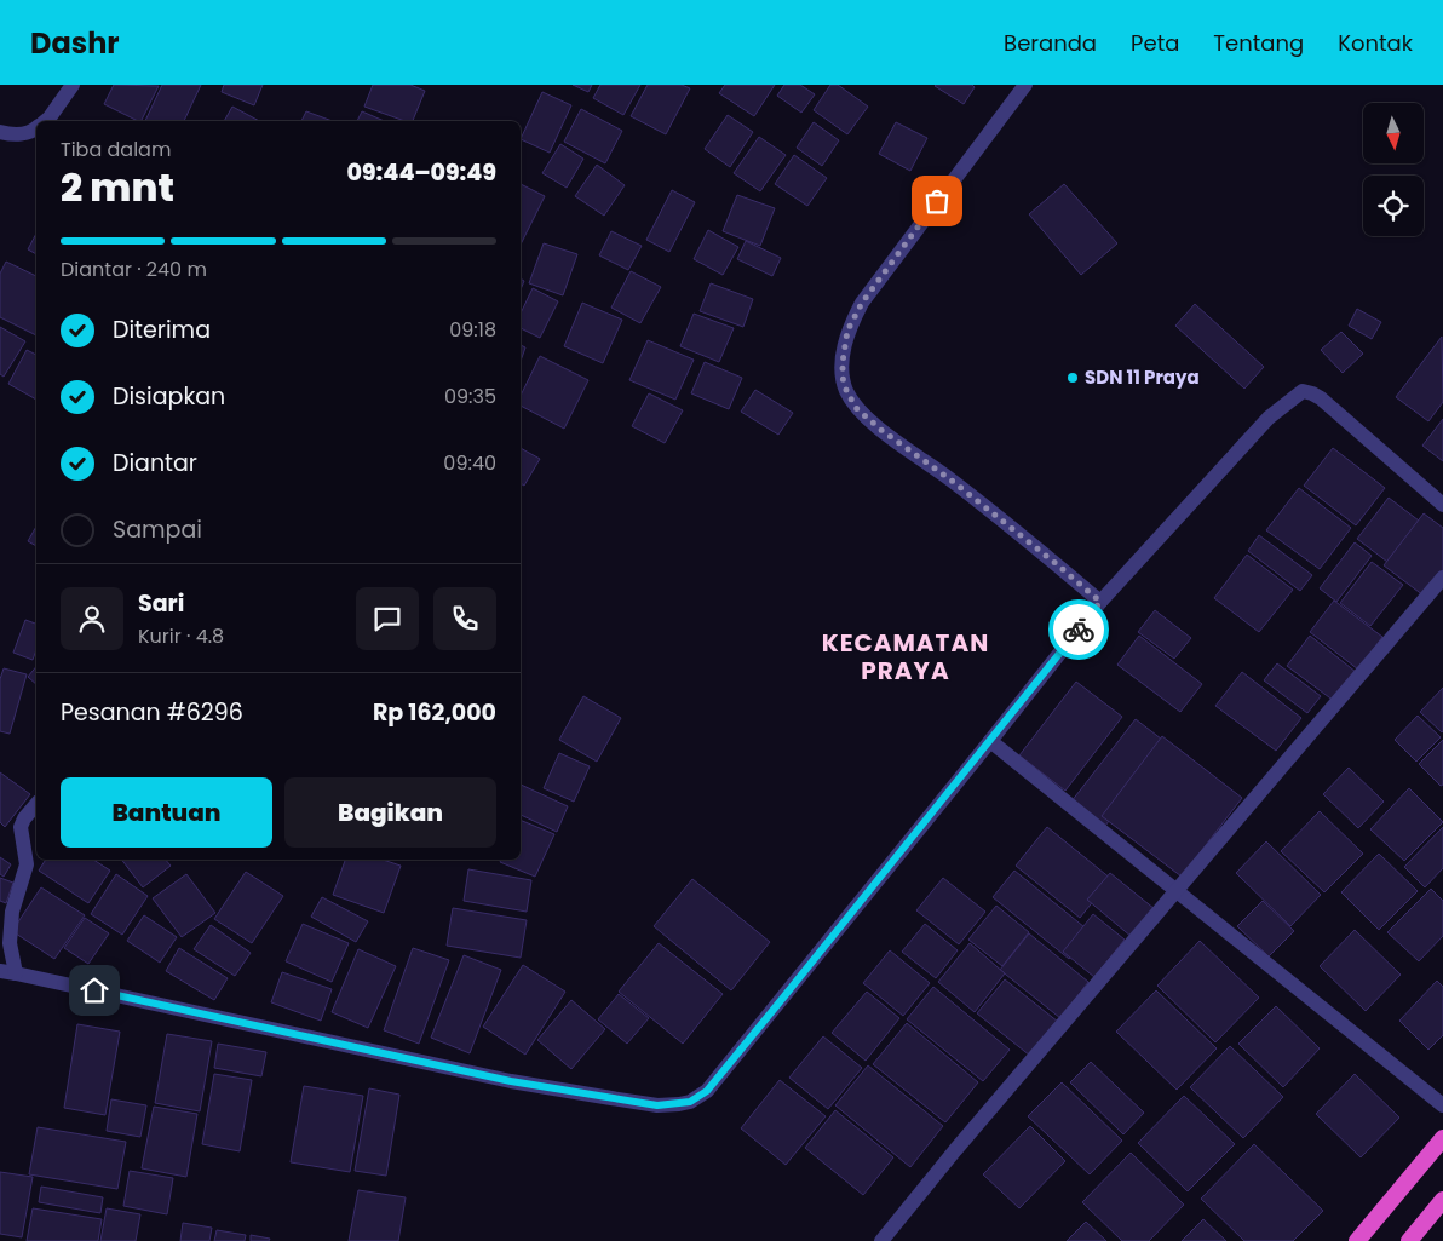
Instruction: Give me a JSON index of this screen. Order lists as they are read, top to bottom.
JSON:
{
  "districts": ["KECAMATAN PRAYA"],
  "places": ["SDN 11 Praya"],
  "north": "bottom",
  "page": {
    "header": "Dashr",
    "nav": [
      "Beranda",
      "Peta",
      "Tentang",
      "Kontak"
    ],
    "heading": ["2 mnt", "Tiba dalam", "09:44–09:49"],
    "panel": [
      "Sari",
      "Kurir · 4.8",
      "Pesanan #6296",
      "Rp 162,000"
    ],
    "bar": "Diantar · 240 m",
    "list": [
      ["Diterima", "09:18"],
      ["Disiapkan", "09:35"],
      ["Diantar", "09:40"],
      "Sampai"
    ],
    "buttons": ["Bantuan", "Bagikan"]
  }
}
